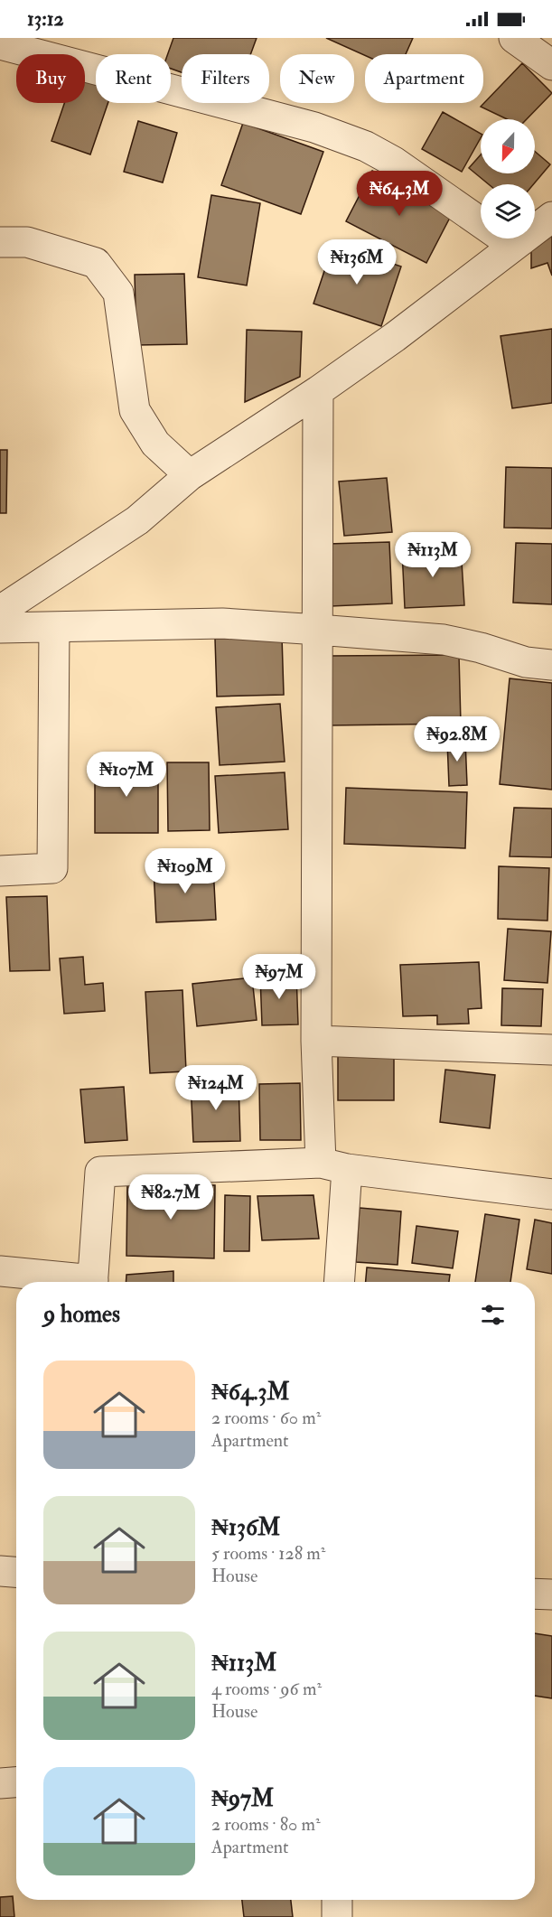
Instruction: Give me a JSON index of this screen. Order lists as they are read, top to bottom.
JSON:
{
  "north": "bottom",
  "page": {
    "status": "13:12",
    "chip": [
      "Buy",
      "Rent",
      "Filters",
      "New",
      "Apartment"
    ],
    "price": [
      "₦64.3M",
      "₦136M",
      "₦113M",
      "₦92.8M",
      "₦107M",
      "₦109M",
      "₦97M",
      "₦124M",
      "₦82.7M"
    ],
    "heading": "9 homes",
    "list": [
      {
        "name": "₦64.3M",
        "note": "2 rooms · 60 m² · Apartment"
      },
      {
        "name": "₦136M",
        "note": "5 rooms · 128 m² · House"
      },
      {
        "name": "₦113M",
        "note": "4 rooms · 96 m² · House"
      },
      {
        "name": "₦97M",
        "note": "2 rooms · 80 m² · Apartment"
      }
    ]
  }
}
